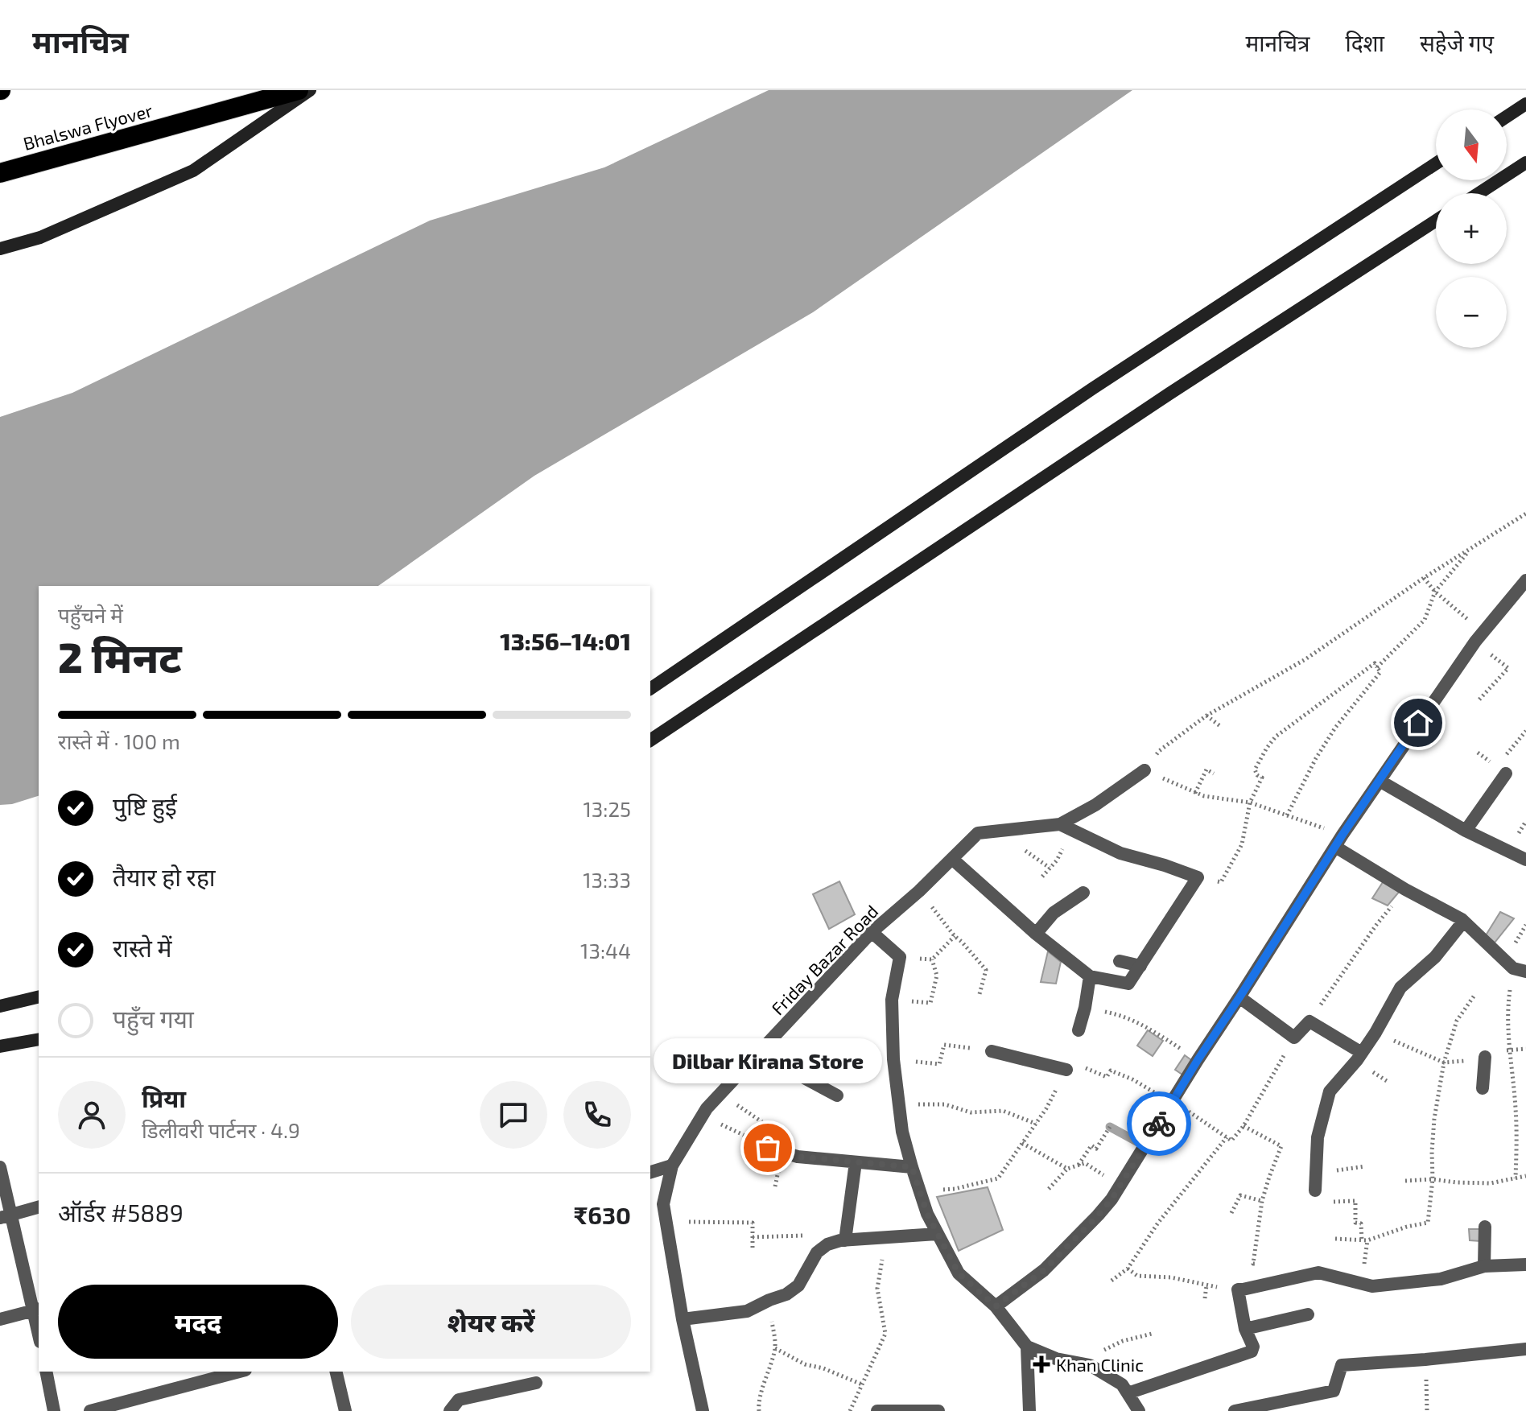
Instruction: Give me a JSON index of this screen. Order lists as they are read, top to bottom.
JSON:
{
  "streets": {
    "highway": ["Bhalswa Flyover"],
    "street": ["Friday Bazar Road"]
  },
  "places": {
    "other": ["Dilbar Kirana Store"],
    "health": ["Khan Clinic"]
  },
  "north": "bottom",
  "page": {
    "header": "मानचित्र",
    "nav": ["मानचित्र", "दिशा", "सहेजे गए"],
    "map_buttons": ["+", "−"],
    "heading": ["2 मिनट", "पहुँचने में", "13:56–14:01"],
    "panel": [
      "प्रिया",
      "डिलीवरी पार्टनर · 4.9",
      "ऑर्डर #5889",
      "₹630"
    ],
    "bar": "रास्ते में · 100 m",
    "list": [
      ["पुष्टि हुई", "13:25"],
      ["तैयार हो रहा", "13:33"],
      ["रास्ते में", "13:44"],
      "पहुँच गया"
    ],
    "bubble": "Dilbar Kirana Store",
    "buttons": ["मदद", "शेयर करें"]
  }
}
